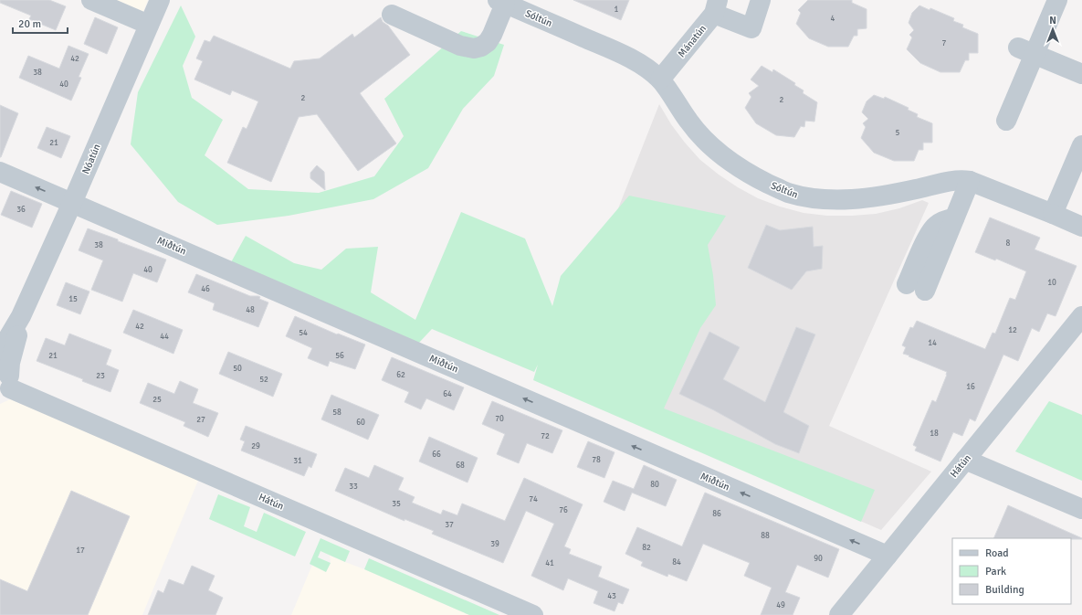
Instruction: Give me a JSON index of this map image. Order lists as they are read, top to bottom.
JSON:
{
  "streets": {
    "street": [
      "Sóltún",
      "Mánatún",
      "Nóatún",
      "Miðtún",
      "Hátún"
    ]
  },
  "crossings": [
    ["Sóltún", "Mánatún"],
    ["Nóatún", "Miðtún"],
    ["Nóatún", "Hátún"],
    ["Miðtún", "Hátún"]
  ],
  "one_way": ["Miðtún"],
  "house_numbers": [
    "1",
    "4",
    "7",
    "42",
    "38",
    "40",
    "2",
    "2",
    "5",
    "21",
    "36",
    "8",
    "38",
    "40",
    "10",
    "46",
    "15",
    "48",
    "42",
    "12",
    "54",
    "44",
    "14",
    "21",
    "56",
    "50",
    "62",
    "23",
    "52",
    "16",
    "64",
    "25",
    "58",
    "70",
    "27",
    "60",
    "18",
    "72",
    "29",
    "66",
    "78",
    "31",
    "68",
    "80",
    "33",
    "74",
    "35",
    "76",
    "86",
    "37",
    "88",
    "39",
    "82",
    "17",
    "90",
    "84",
    "41",
    "43",
    "49"
  ],
  "legend": ["Road", "Park", "Building"],
  "scale_bar": "20 m",
  "north": "top"
}
